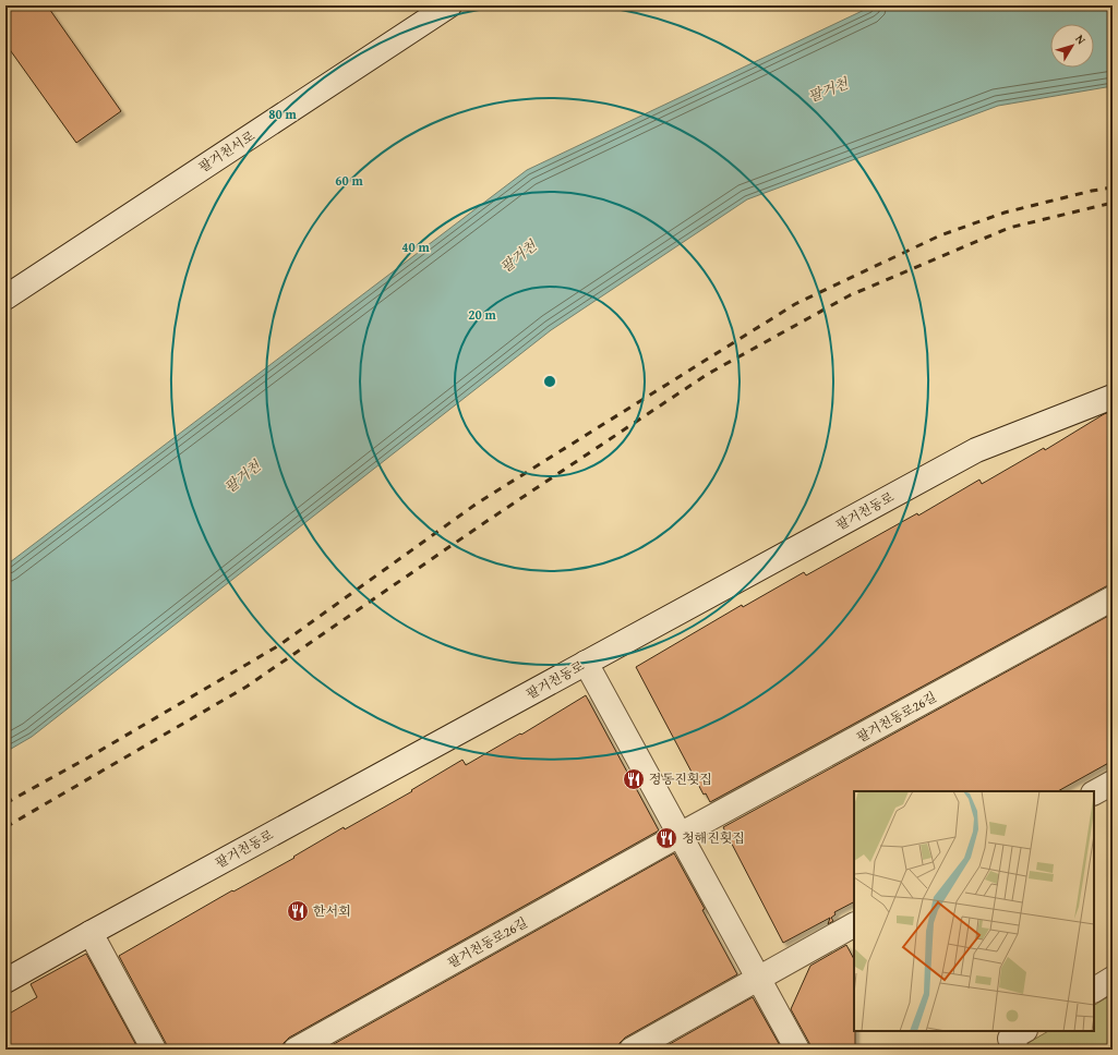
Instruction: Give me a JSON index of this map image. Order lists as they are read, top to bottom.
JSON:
{
  "streets": {
    "street": ["팔거천서로", "팔거천동로", "팔거천동로26길"]
  },
  "water": ["팔거천"],
  "places": {
    "restaurant": ["정동진횟집", "청해진횟집", "한서회"]
  },
  "north": "top right",
  "rings": [
    "80 m",
    "60 m",
    "40 m",
    "20 m"
  ]
}
